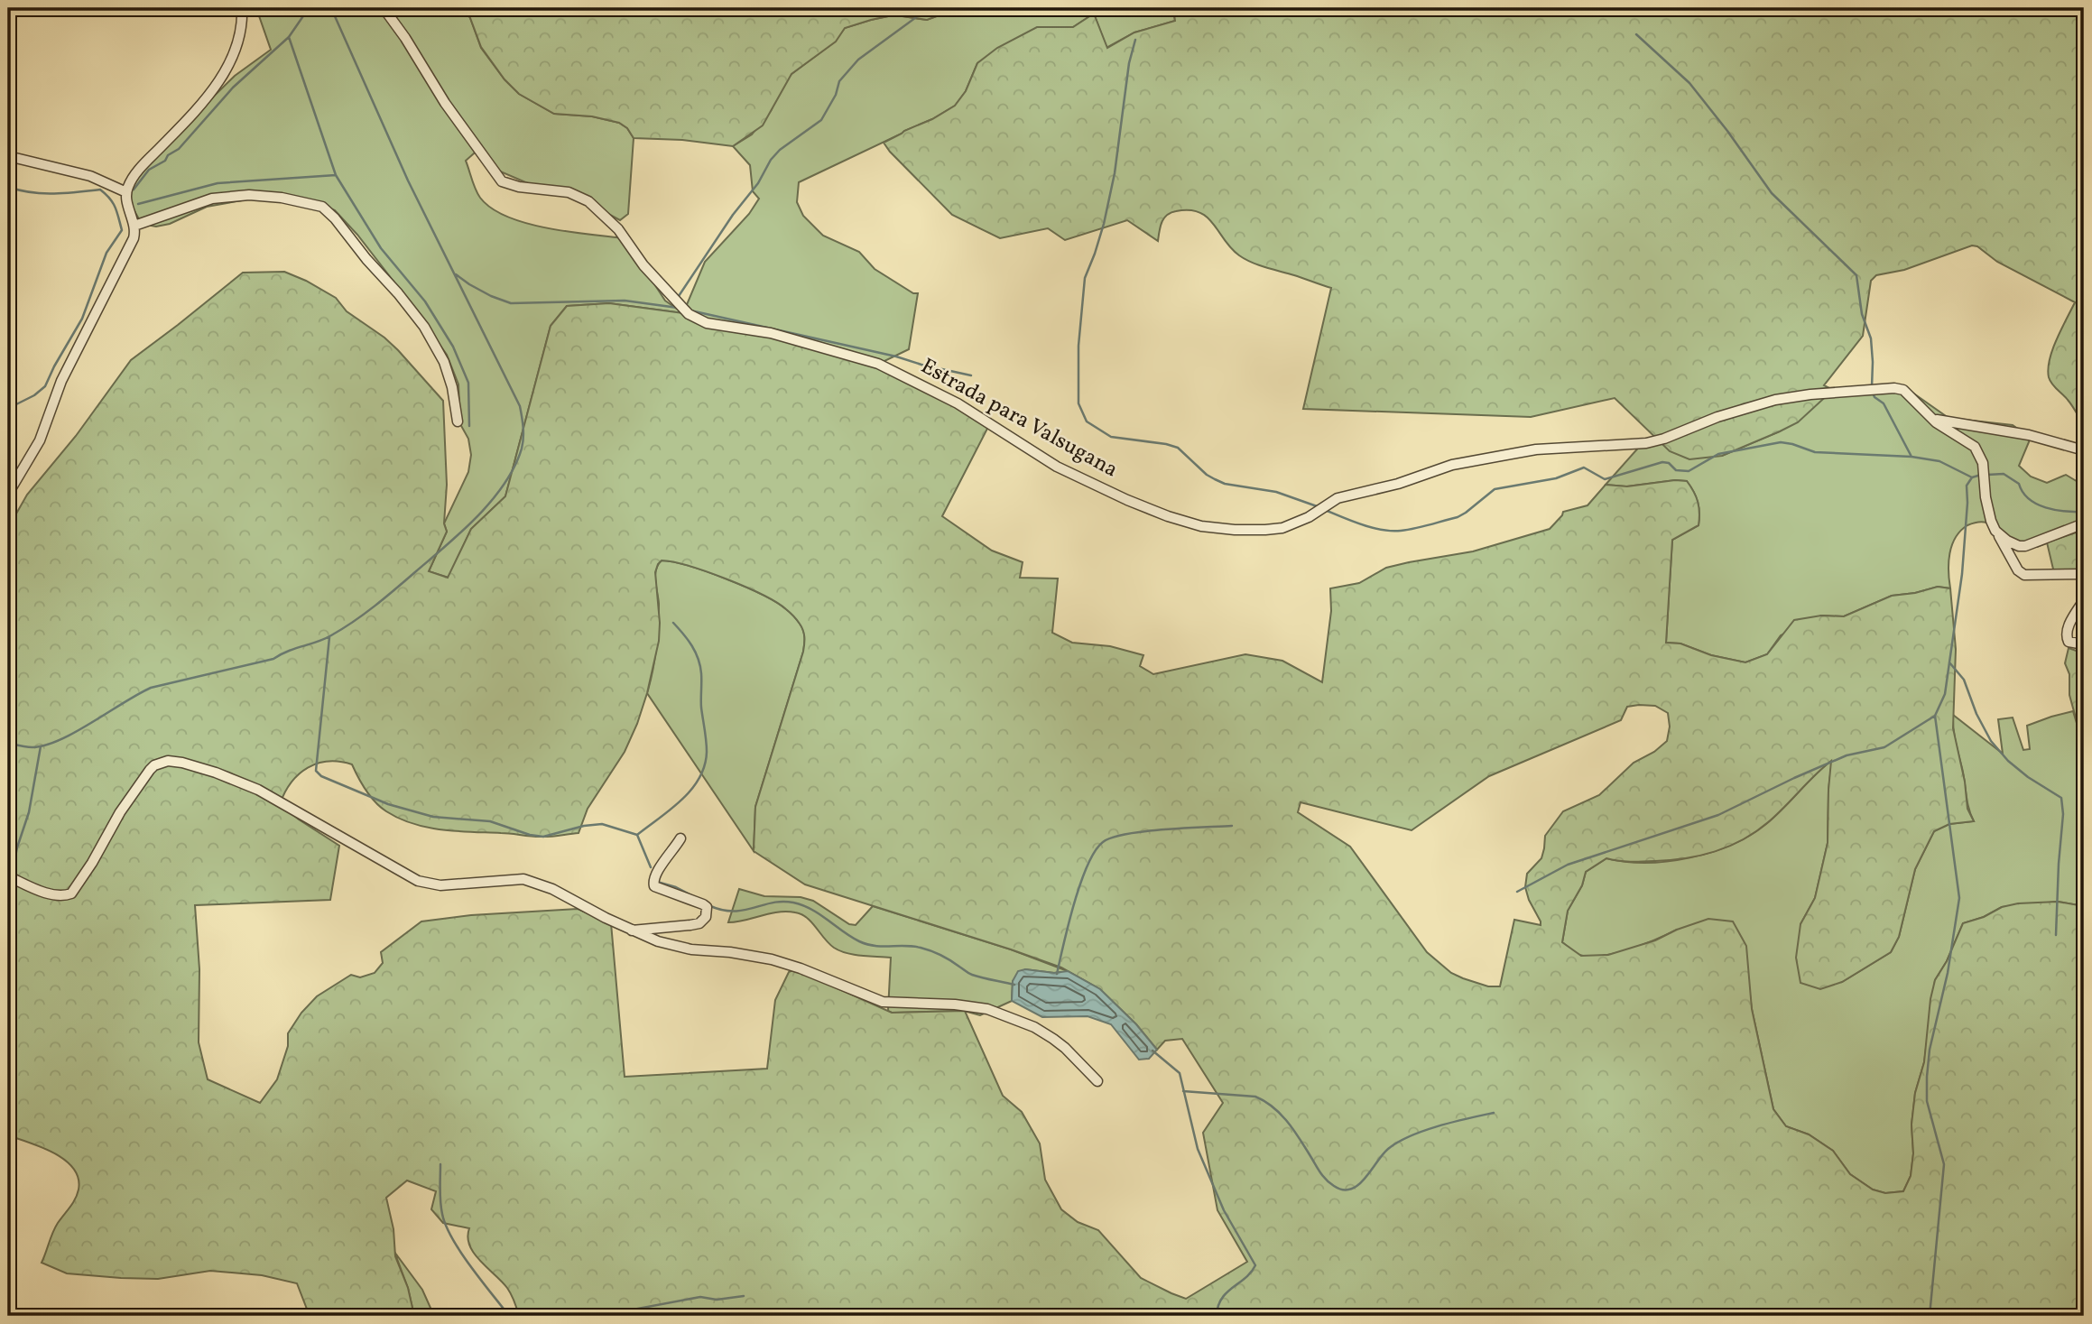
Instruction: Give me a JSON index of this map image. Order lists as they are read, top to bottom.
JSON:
{
  "streets": {
    "street": ["Estrada para Valsugana"]
  }
}
